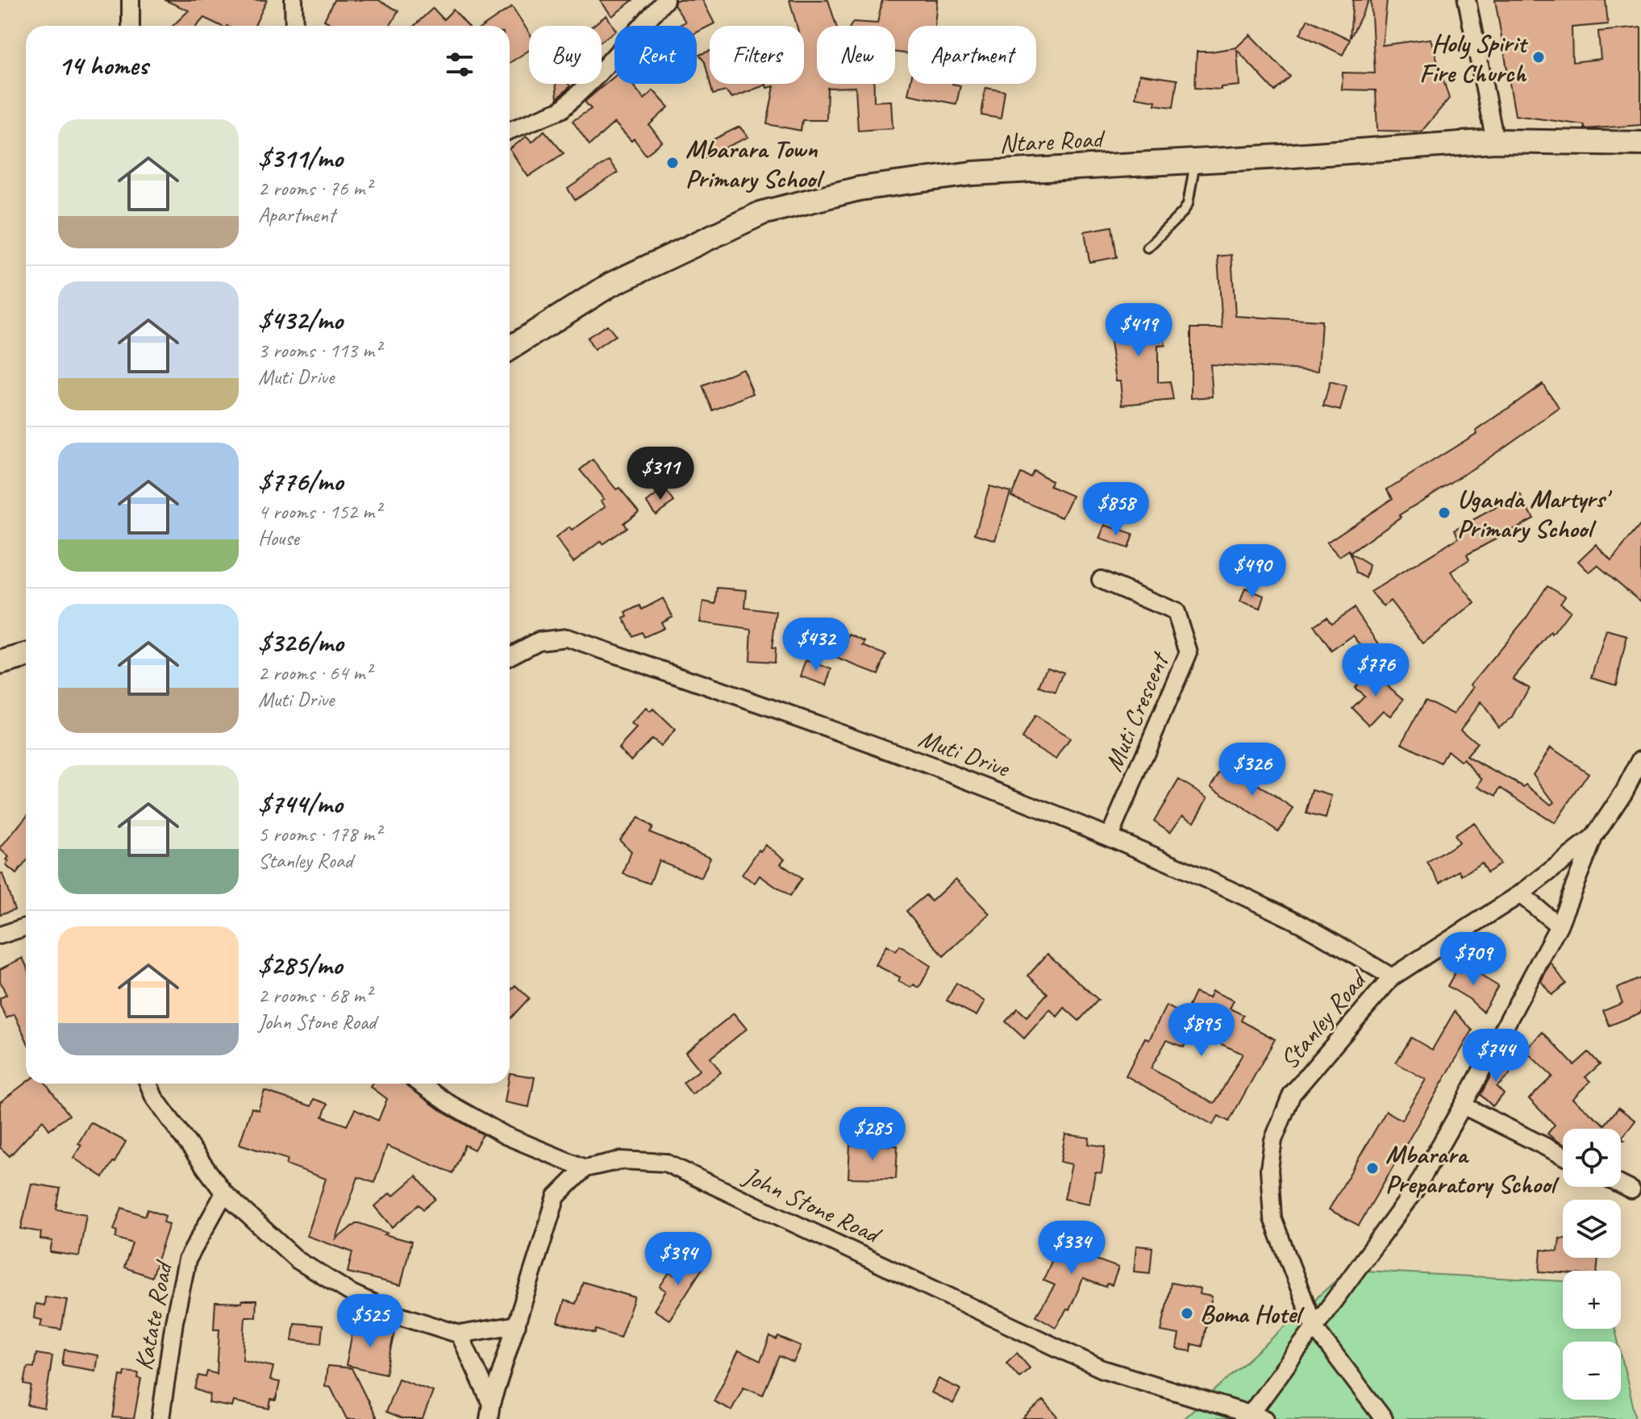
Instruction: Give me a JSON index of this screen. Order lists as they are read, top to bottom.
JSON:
{
  "streets": {
    "main road": ["Ntare Road"],
    "street": [
      "Muti Crescent",
      "Muti Drive",
      "Stanley Road",
      "John Stone Road",
      "Katate Road"
    ]
  },
  "crossings": [
    ["Muti Crescent", "Muti Drive"],
    ["Muti Drive", "Stanley Road"],
    ["Stanley Road", "John Stone Road"]
  ],
  "places": [
    "Holy Spirit Fire Church",
    "Mbarara Town Primary School",
    "Uganda Martyrs' Primary School",
    "Mbarara Preparatory School",
    "Boma Hotel"
  ],
  "page": {
    "chip": [
      "Buy",
      "Rent",
      "Filters",
      "New",
      "Apartment"
    ],
    "heading": "14 homes",
    "list": [
      {
        "name": "$311/mo",
        "note": "2 rooms · 76 m² · Apartment"
      },
      {
        "name": "$432/mo",
        "note": "3 rooms · 113 m² · Muti Drive"
      },
      {
        "name": "$776/mo",
        "note": "4 rooms · 152 m² · House"
      },
      {
        "name": "$326/mo",
        "note": "2 rooms · 64 m² · Muti Drive"
      },
      {
        "name": "$744/mo",
        "note": "5 rooms · 178 m² · Stanley Road"
      },
      {
        "name": "$285/mo",
        "note": "2 rooms · 68 m² · John Stone Road"
      }
    ],
    "price": [
      "$419",
      "$311",
      "$858",
      "$490",
      "$432",
      "$776",
      "$326",
      "$709",
      "$895",
      "$744",
      "$285",
      "$334",
      "$394",
      "$525"
    ],
    "map_buttons": ["+", "−"]
  }
}
